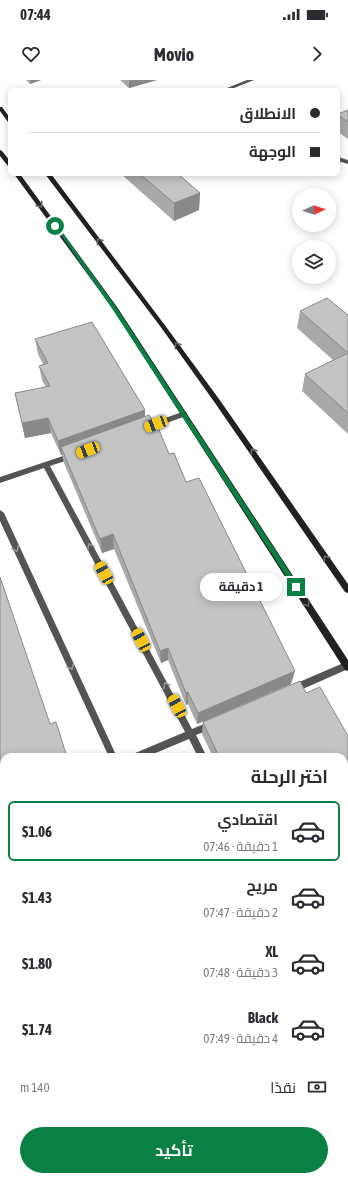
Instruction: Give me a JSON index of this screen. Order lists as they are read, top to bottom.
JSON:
{
  "north": "right",
  "page": {
    "status": "07:44",
    "header": "Movio",
    "banner": ["الانطلاق", "الوجهة"],
    "bubble": "1 دقيقة",
    "heading": "اختر الرحلة",
    "list": [
      {
        "name": "اقتصادي",
        "note": "1 دقيقة · 07:46",
        "value": "$1.06"
      },
      {
        "name": "مريح",
        "note": "2 دقيقة · 07:47",
        "value": "$1.43"
      },
      {
        "name": "XL",
        "note": "3 دقيقة · 07:48",
        "value": "$1.80"
      },
      {
        "name": "Black",
        "note": "4 دقيقة · 07:49",
        "value": "$1.74"
      }
    ],
    "pay": ["نقدًا", "140 m"],
    "buttons": "تأكيد"
  }
}
